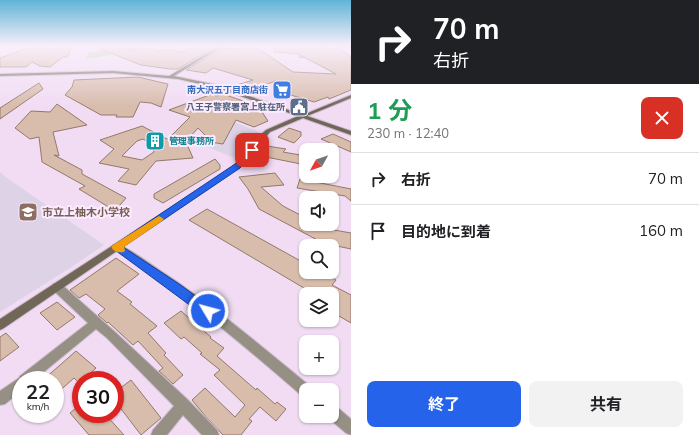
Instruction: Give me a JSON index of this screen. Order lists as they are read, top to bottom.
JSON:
{
  "places": {
    "supermarket": ["南大沢五丁目商店街"],
    "public building": ["八王子警察署宮上駐在所"],
    "building": ["管理事務所"],
    "school or university": ["市立上柚木小学校"]
  },
  "north": "bottom left",
  "page": {
    "turn": ["70 m", "右折"],
    "heading": ["1 分", "230 m · 12:40"],
    "map_buttons": ["+", "−"],
    "list": [
      {
        "name": "右折",
        "value": "70 m"
      },
      {
        "name": "目的地に到着",
        "value": "160 m"
      }
    ],
    "speed": "22 km/h",
    "limit": "30",
    "buttons": ["終了", "共有"]
  }
}
